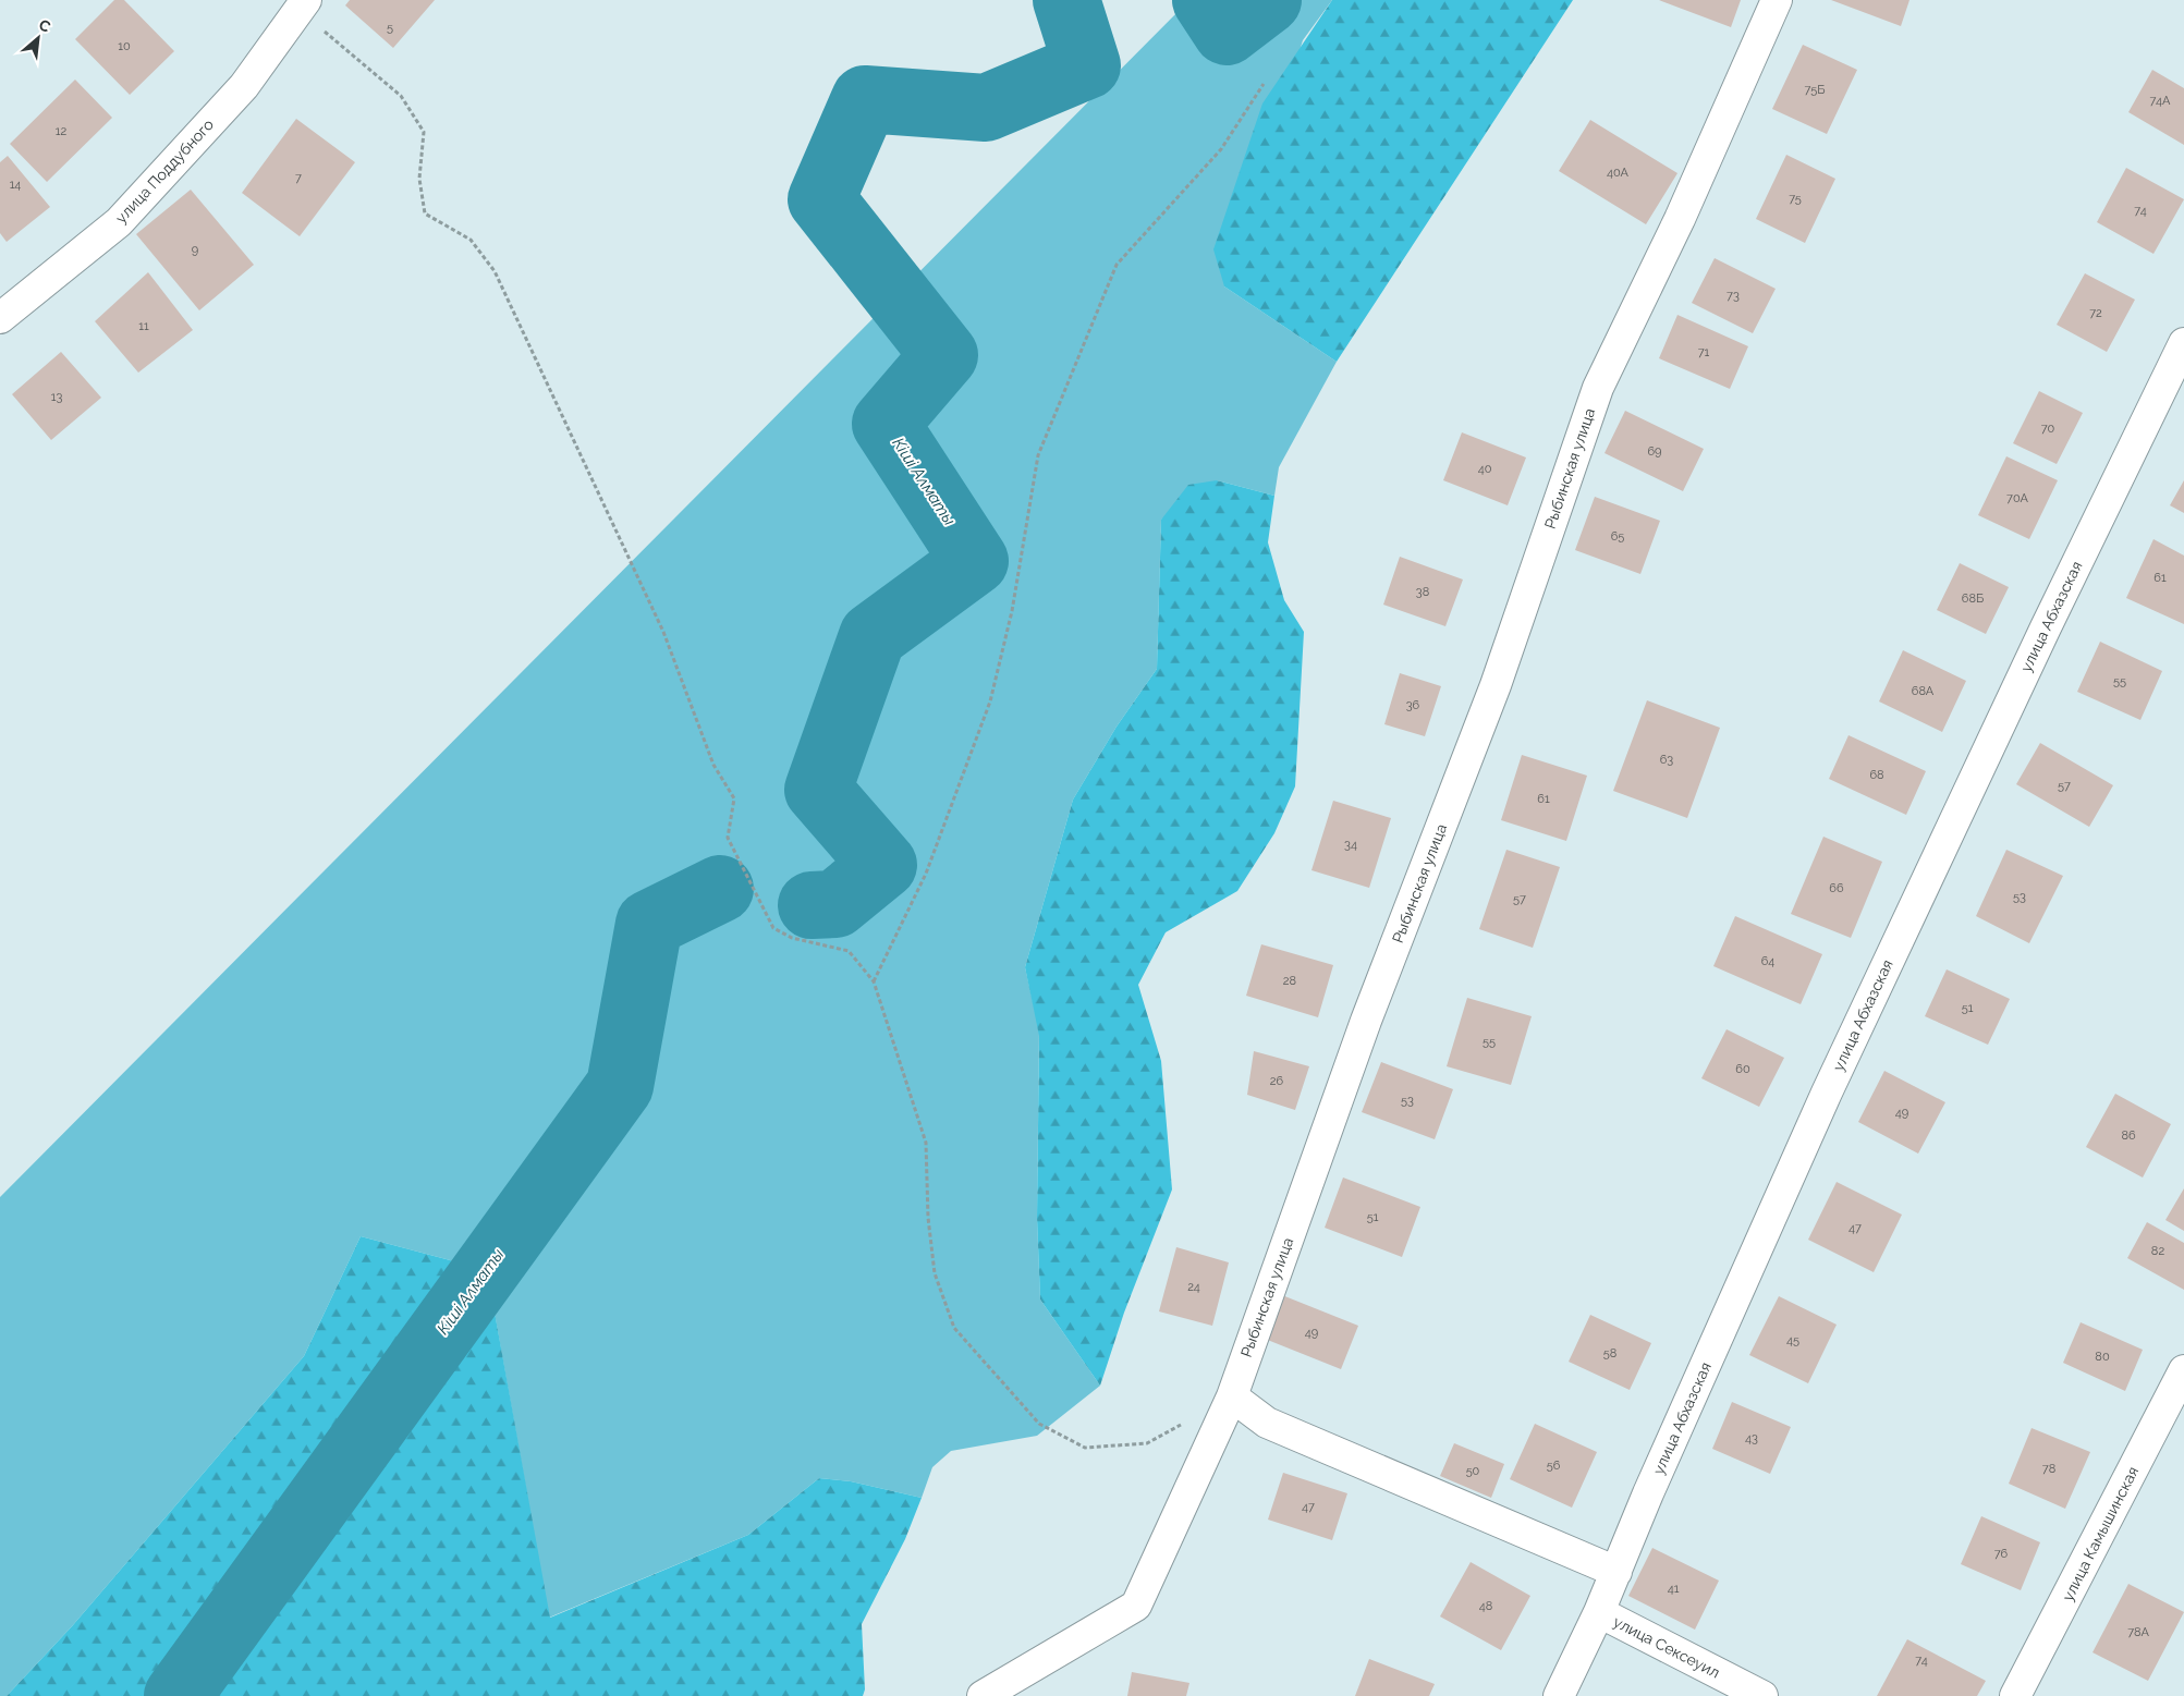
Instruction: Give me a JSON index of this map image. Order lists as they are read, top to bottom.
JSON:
{
  "streets": {
    "street": [
      "улица Поддубного",
      "Рыбинская улица",
      "улица Абхазская",
      "улица Камышинская",
      "улица Сексеуил"
    ]
  },
  "crossings": [
    ["улица Абхазская", "улица Сексеуил"]
  ],
  "water": ["Кіші Алматы"],
  "house_numbers": [
    "5",
    "10",
    "75Б",
    "74А",
    "12",
    "40А",
    "7",
    "14",
    "75",
    "74",
    "9",
    "73",
    "72",
    "11",
    "71",
    "13",
    "70",
    "69",
    "40",
    "70А",
    "65",
    "61",
    "38",
    "68Б",
    "55",
    "68А",
    "36",
    "63",
    "68",
    "57",
    "61",
    "34",
    "66",
    "53",
    "57",
    "64",
    "28",
    "51",
    "55",
    "60",
    "26",
    "53",
    "49",
    "86",
    "51",
    "47",
    "82",
    "24",
    "49",
    "45",
    "58",
    "80",
    "43",
    "56",
    "78",
    "50",
    "47",
    "76",
    "41",
    "48",
    "78А",
    "74"
  ],
  "north": "top right"
}
